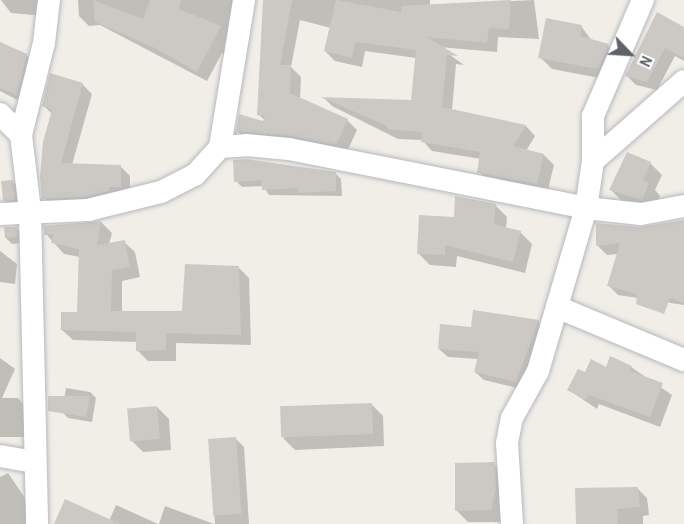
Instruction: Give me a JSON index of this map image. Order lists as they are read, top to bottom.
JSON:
{
  "north": "bottom right"
}
